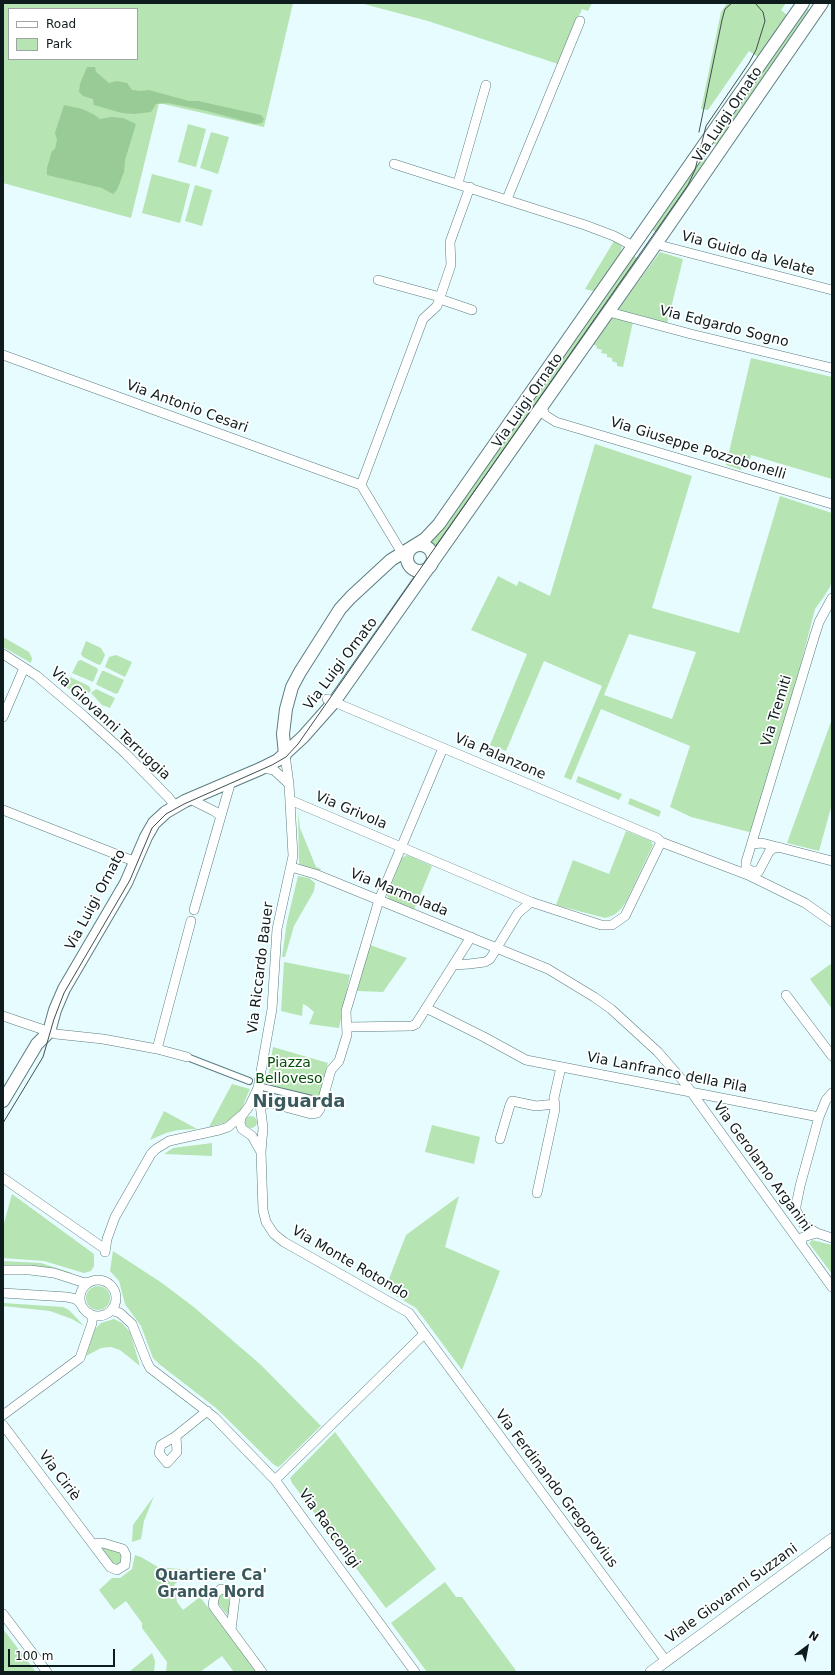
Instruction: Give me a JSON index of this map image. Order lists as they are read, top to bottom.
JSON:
{
  "streets": {
    "main road": ["Via Luigi Ornato"],
    "street": [
      "Via Guido da Velate",
      "Via Edgardo Sogno",
      "Via Antonio Cesari",
      "Via Giuseppe Pozzobonelli",
      "Via Tremiti",
      "Via Giovanni Terruggia",
      "Via Palanzone",
      "Via Grivola",
      "Via Marmolada",
      "Via Riccardo Bauer",
      "Via Lanfranco della Pila",
      "Via Gerolamo Arganini",
      "Via Monte Rotondo",
      "Via Ciriè",
      "Via Ferdinando Gregorovius",
      "Via Racconigi",
      "Viale Giovanni Suzzani"
    ]
  },
  "crossings": [
    ["Via Luigi Ornato", "Via Guido da Velate"],
    ["Via Luigi Ornato", "Via Edgardo Sogno"],
    ["Via Luigi Ornato", "Via Giuseppe Pozzobonelli"],
    ["Via Luigi Ornato", "Via Giovanni Terruggia"],
    ["Via Luigi Ornato", "Via Palanzone"],
    ["Via Luigi Ornato", "Via Riccardo Bauer"],
    ["Via Grivola", "Via Riccardo Bauer"],
    ["Via Marmolada", "Via Riccardo Bauer"],
    ["Via Marmolada", "Via Gerolamo Arganini"],
    ["Via Riccardo Bauer", "Via Monte Rotondo"],
    ["Via Lanfranco della Pila", "Via Gerolamo Arganini"],
    ["Via Monte Rotondo", "Via Ferdinando Gregorovius"],
    ["Via Ferdinando Gregorovius", "Viale Giovanni Suzzani"]
  ],
  "districts": ["Niguarda", "Quartiere Ca' Granda Nord"],
  "parks": ["Piazza Belloveso"],
  "legend": ["Road", "Park"],
  "scale_bar": "100 m",
  "north": "top right"
}
